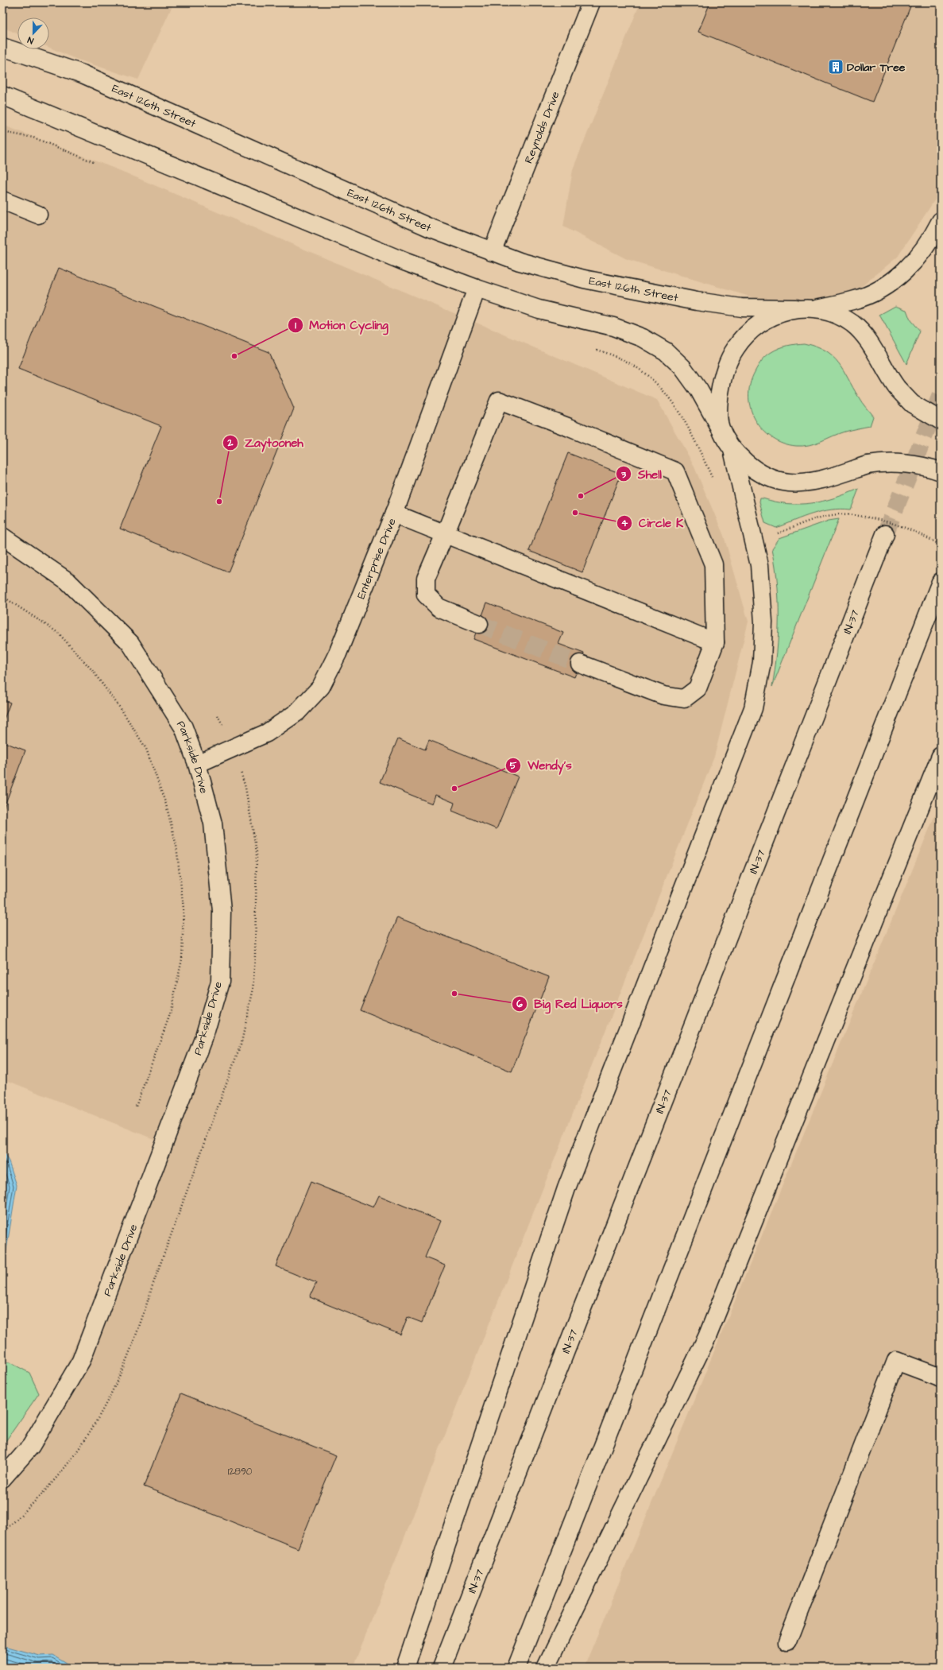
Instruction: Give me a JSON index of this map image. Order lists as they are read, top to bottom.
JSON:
{
  "streets": {
    "main road": [
      "East 126th Street",
      "Reynolds Drive",
      "Enterprise Drive",
      "IN-37",
      "Parkside Drive"
    ]
  },
  "crossings": [
    ["East 126th Street", "Reynolds Drive"],
    ["Enterprise Drive", "Parkside Drive"]
  ],
  "places": {
    "building": ["Dollar Tree"],
    "other": [
      "Motion Cycling",
      "Shell",
      "Zaytooneh",
      "Circle K",
      "Wendy's",
      "Big Red Liquors"
    ]
  },
  "house_numbers": ["12890"],
  "north": "bottom"
}
